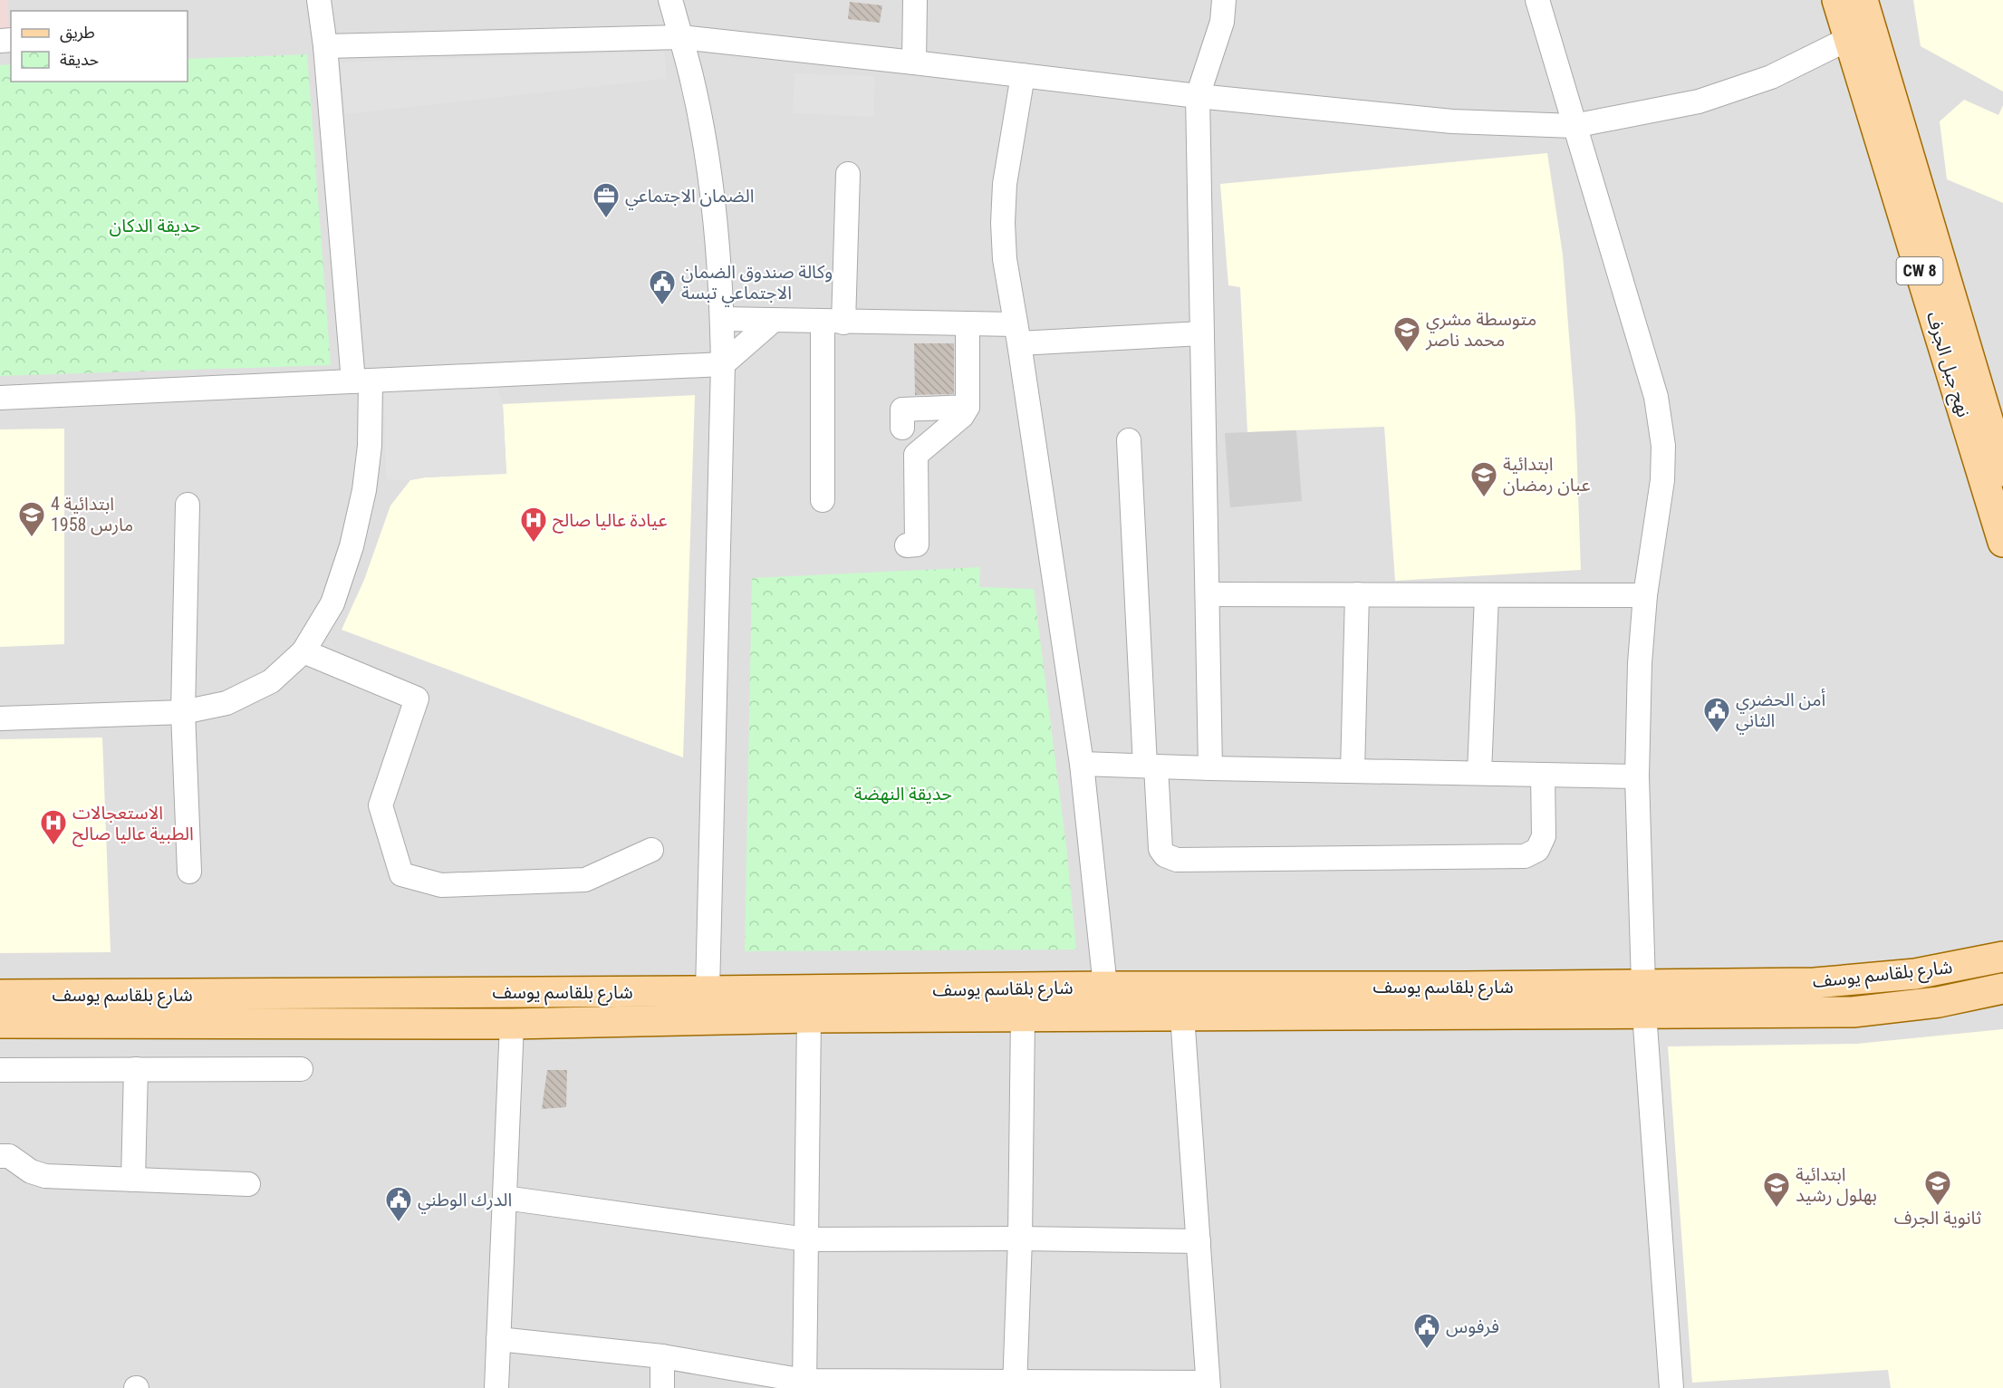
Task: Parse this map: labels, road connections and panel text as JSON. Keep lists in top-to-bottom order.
{
  "streets": {
    "main road": ["CW 8", "نهج جبل الجرف", "شارع بلقاسم يوسف"]
  },
  "parks": ["حديقة الدكان", "حديقة النهضة"],
  "places": {
    "office": ["الضمان الاجتماعي"],
    "public building": [
      "وكالة صندوق الضمان الاجتماعي تبسة",
      "أمن الحضري الثاني",
      "الدرك الوطني",
      "فرفوس"
    ],
    "school or university": [
      "متوسطة مشري محمد ناصر",
      "ابتدائية عبان رمضان",
      "ابتدائية 4 مارس 1958",
      "ثانوية الجرف",
      "ابتدائية بهلول رشيد"
    ],
    "hospital": ["عيادة عاليا صالح", "الاستعجالات الطبية عاليا صالح"]
  },
  "legend": ["طريق", "حديقة"]
}
